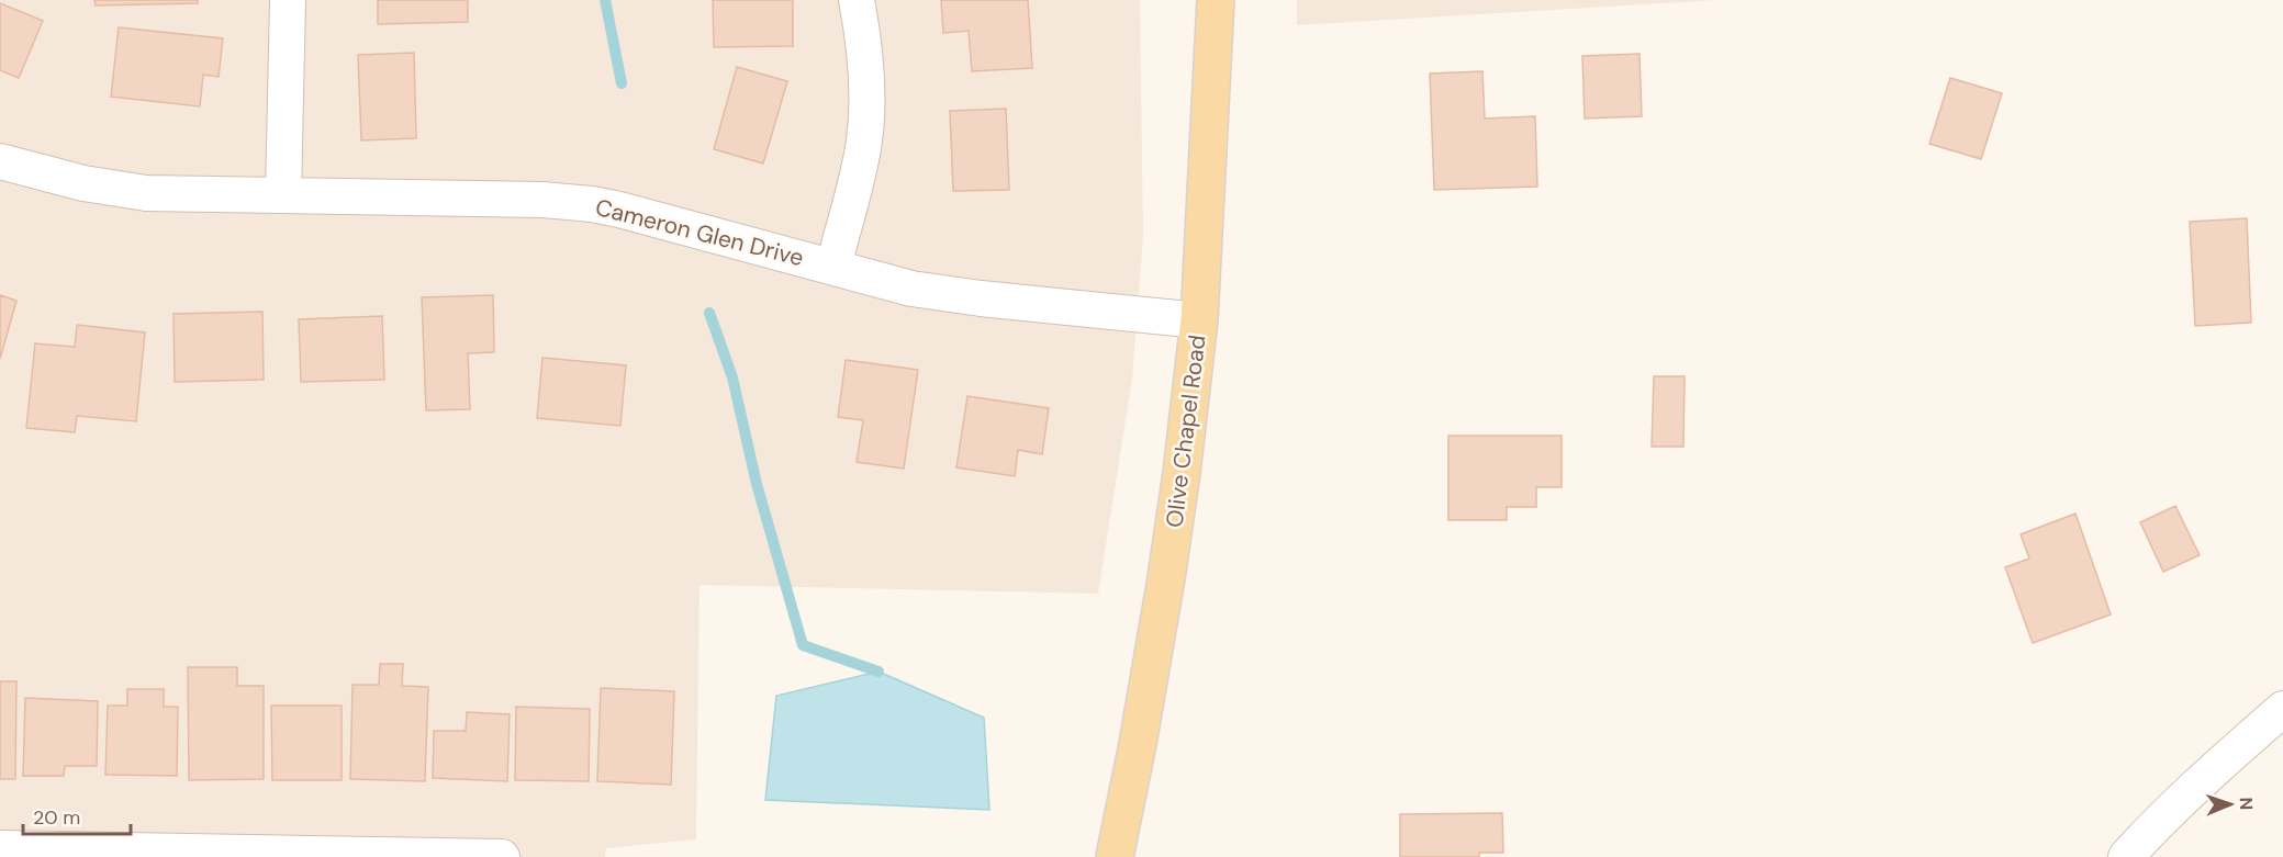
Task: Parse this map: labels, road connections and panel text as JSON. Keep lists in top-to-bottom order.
{
  "streets": {
    "main road": ["Olive Chapel Road"],
    "street": ["Cameron Glen Drive"]
  },
  "crossings": [
    ["Cameron Glen Drive", "Olive Chapel Road"]
  ],
  "scale_bar": "20 m",
  "north": "right"
}
